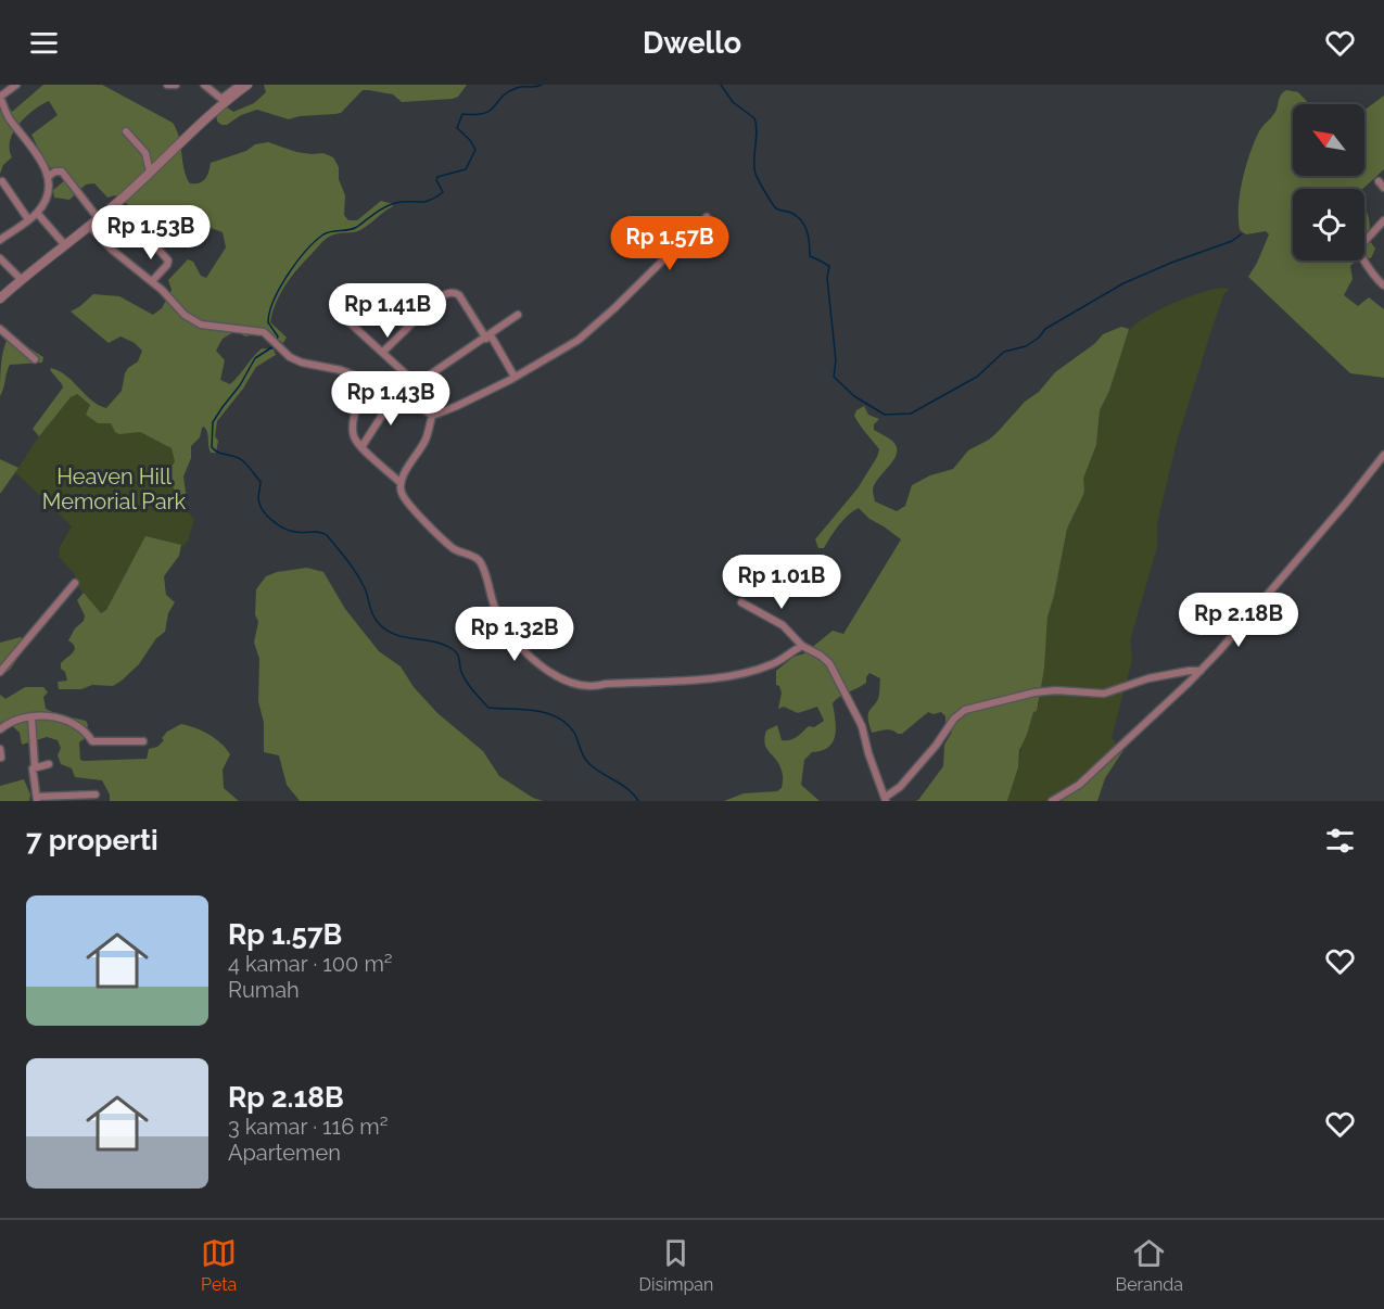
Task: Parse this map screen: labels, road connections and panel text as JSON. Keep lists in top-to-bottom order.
{
  "parks": ["Heaven Hill Memorial Park"],
  "north": "top left",
  "page": {
    "header": "Dwello",
    "price": [
      "Rp 1.53B",
      "Rp 1.57B",
      "Rp 1.41B",
      "Rp 1.43B",
      "Rp 1.01B",
      "Rp 2.18B",
      "Rp 1.32B"
    ],
    "heading": "7 properti",
    "list": [
      {
        "name": "Rp 1.57B",
        "note": "4 kamar · 100 m² · Rumah"
      },
      {
        "name": "Rp 2.18B",
        "note": "3 kamar · 116 m² · Apartemen"
      }
    ],
    "tabs": ["Peta", "Disimpan", "Beranda"]
  }
}
